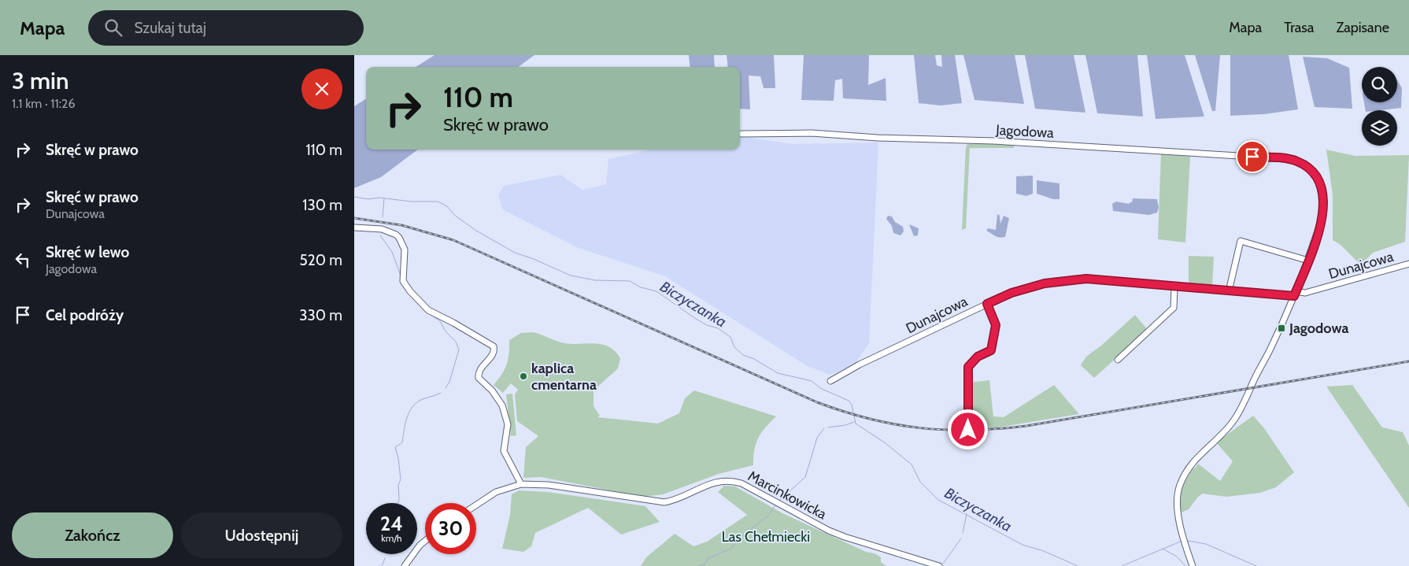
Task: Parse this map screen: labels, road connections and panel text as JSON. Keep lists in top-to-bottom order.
{
  "streets": {
    "street": ["Jagodowa", "Dunajcowa", "Marcinkowicka"]
  },
  "crossings": [
    ["Jagodowa", "Dunajcowa"]
  ],
  "water": ["Biczyczanka"],
  "parks": ["Las Chełmiecki"],
  "places": {
    "transit": ["Jagodowa"],
    "other": ["kaplica cmentarna"]
  },
  "page": {
    "header": "Mapa",
    "search": "Szukaj tutaj",
    "nav": ["Mapa", "Trasa", "Zapisane"],
    "heading": ["3 min", "1.1 km · 11:26"],
    "turn": ["110 m", "Skręć w prawo"],
    "list": [
      {
        "name": "Skręć w prawo",
        "value": "110 m"
      },
      {
        "name": "Skręć w prawo",
        "note": "Dunajcowa",
        "value": "130 m"
      },
      {
        "name": "Skręć w lewo",
        "note": "Jagodowa",
        "value": "520 m"
      },
      {
        "name": "Cel podróży",
        "value": "330 m"
      }
    ],
    "speed": "24 km/h",
    "limit": "30",
    "buttons": ["Zakończ", "Udostępnij"]
  }
}
